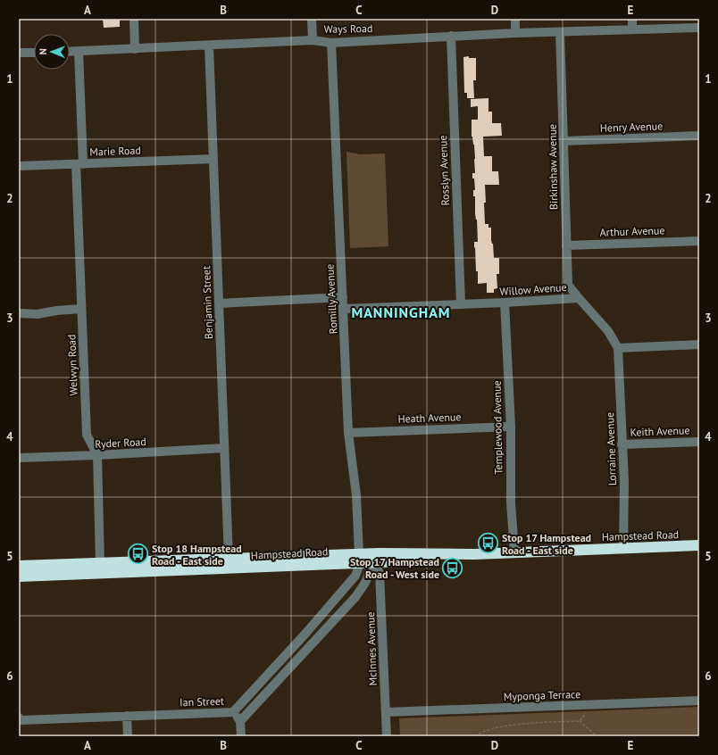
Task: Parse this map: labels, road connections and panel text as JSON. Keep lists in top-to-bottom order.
{
  "streets": {
    "highway": ["Hampstead Road"],
    "street": [
      "Ways Road",
      "Henry Avenue",
      "Marie Road",
      "Birkinshaw Avenue",
      "Rosslyn Avenue",
      "Arthur Avenue",
      "Willow Avenue",
      "Romilly Avenue",
      "Benjamin Street",
      "Welwyn Road",
      "Heath Avenue",
      "Templewood Avenue",
      "Keith Avenue",
      "Ryder Road",
      "Lorraine Avenue",
      "McInnes Avenue",
      "Myponga Terrace",
      "Ian Street"
    ]
  },
  "crossings": [
    ["Ways Road", "Birkinshaw Avenue"],
    ["Ways Road", "Rosslyn Avenue"],
    ["Ways Road", "Romilly Avenue"],
    ["Ways Road", "Benjamin Street"],
    ["Ways Road", "Welwyn Road"],
    ["Henry Avenue", "Birkinshaw Avenue"],
    ["Marie Road", "Benjamin Street"],
    ["Marie Road", "Welwyn Road"],
    ["Birkinshaw Avenue", "Arthur Avenue"],
    ["Birkinshaw Avenue", "Willow Avenue"],
    ["Rosslyn Avenue", "Willow Avenue"],
    ["Willow Avenue", "Romilly Avenue"],
    ["Willow Avenue", "Templewood Avenue"],
    ["Willow Avenue", "Lorraine Avenue"],
    ["Romilly Avenue", "Heath Avenue"],
    ["Romilly Avenue", "Hampstead Road"],
    ["Romilly Avenue", "McInnes Avenue"],
    ["Romilly Avenue", "Ian Street"],
    ["Benjamin Street", "Ryder Road"],
    ["Benjamin Street", "Hampstead Road"],
    ["Welwyn Road", "Ryder Road"],
    ["Welwyn Road", "Hampstead Road"],
    ["Heath Avenue", "Templewood Avenue"],
    ["Templewood Avenue", "Hampstead Road"],
    ["Keith Avenue", "Lorraine Avenue"],
    ["Lorraine Avenue", "Hampstead Road"],
    ["Hampstead Road", "McInnes Avenue"],
    ["Hampstead Road", "Ian Street"],
    ["McInnes Avenue", "Myponga Terrace"],
    ["McInnes Avenue", "Ian Street"]
  ],
  "districts": ["MANNINGHAM"],
  "places": {
    "bus stop": ["Stop 17 Hampstead Road - East side", "Stop 18 Hampstead Road - East side", "Stop 17 Hampstead Road - West side"]
  },
  "north": "left",
  "grid": {
    "columns": [
      "A",
      "B",
      "C",
      "D",
      "E"
    ],
    "rows": [
      "1",
      "2",
      "3",
      "4",
      "5",
      "6"
    ]
  }
}
